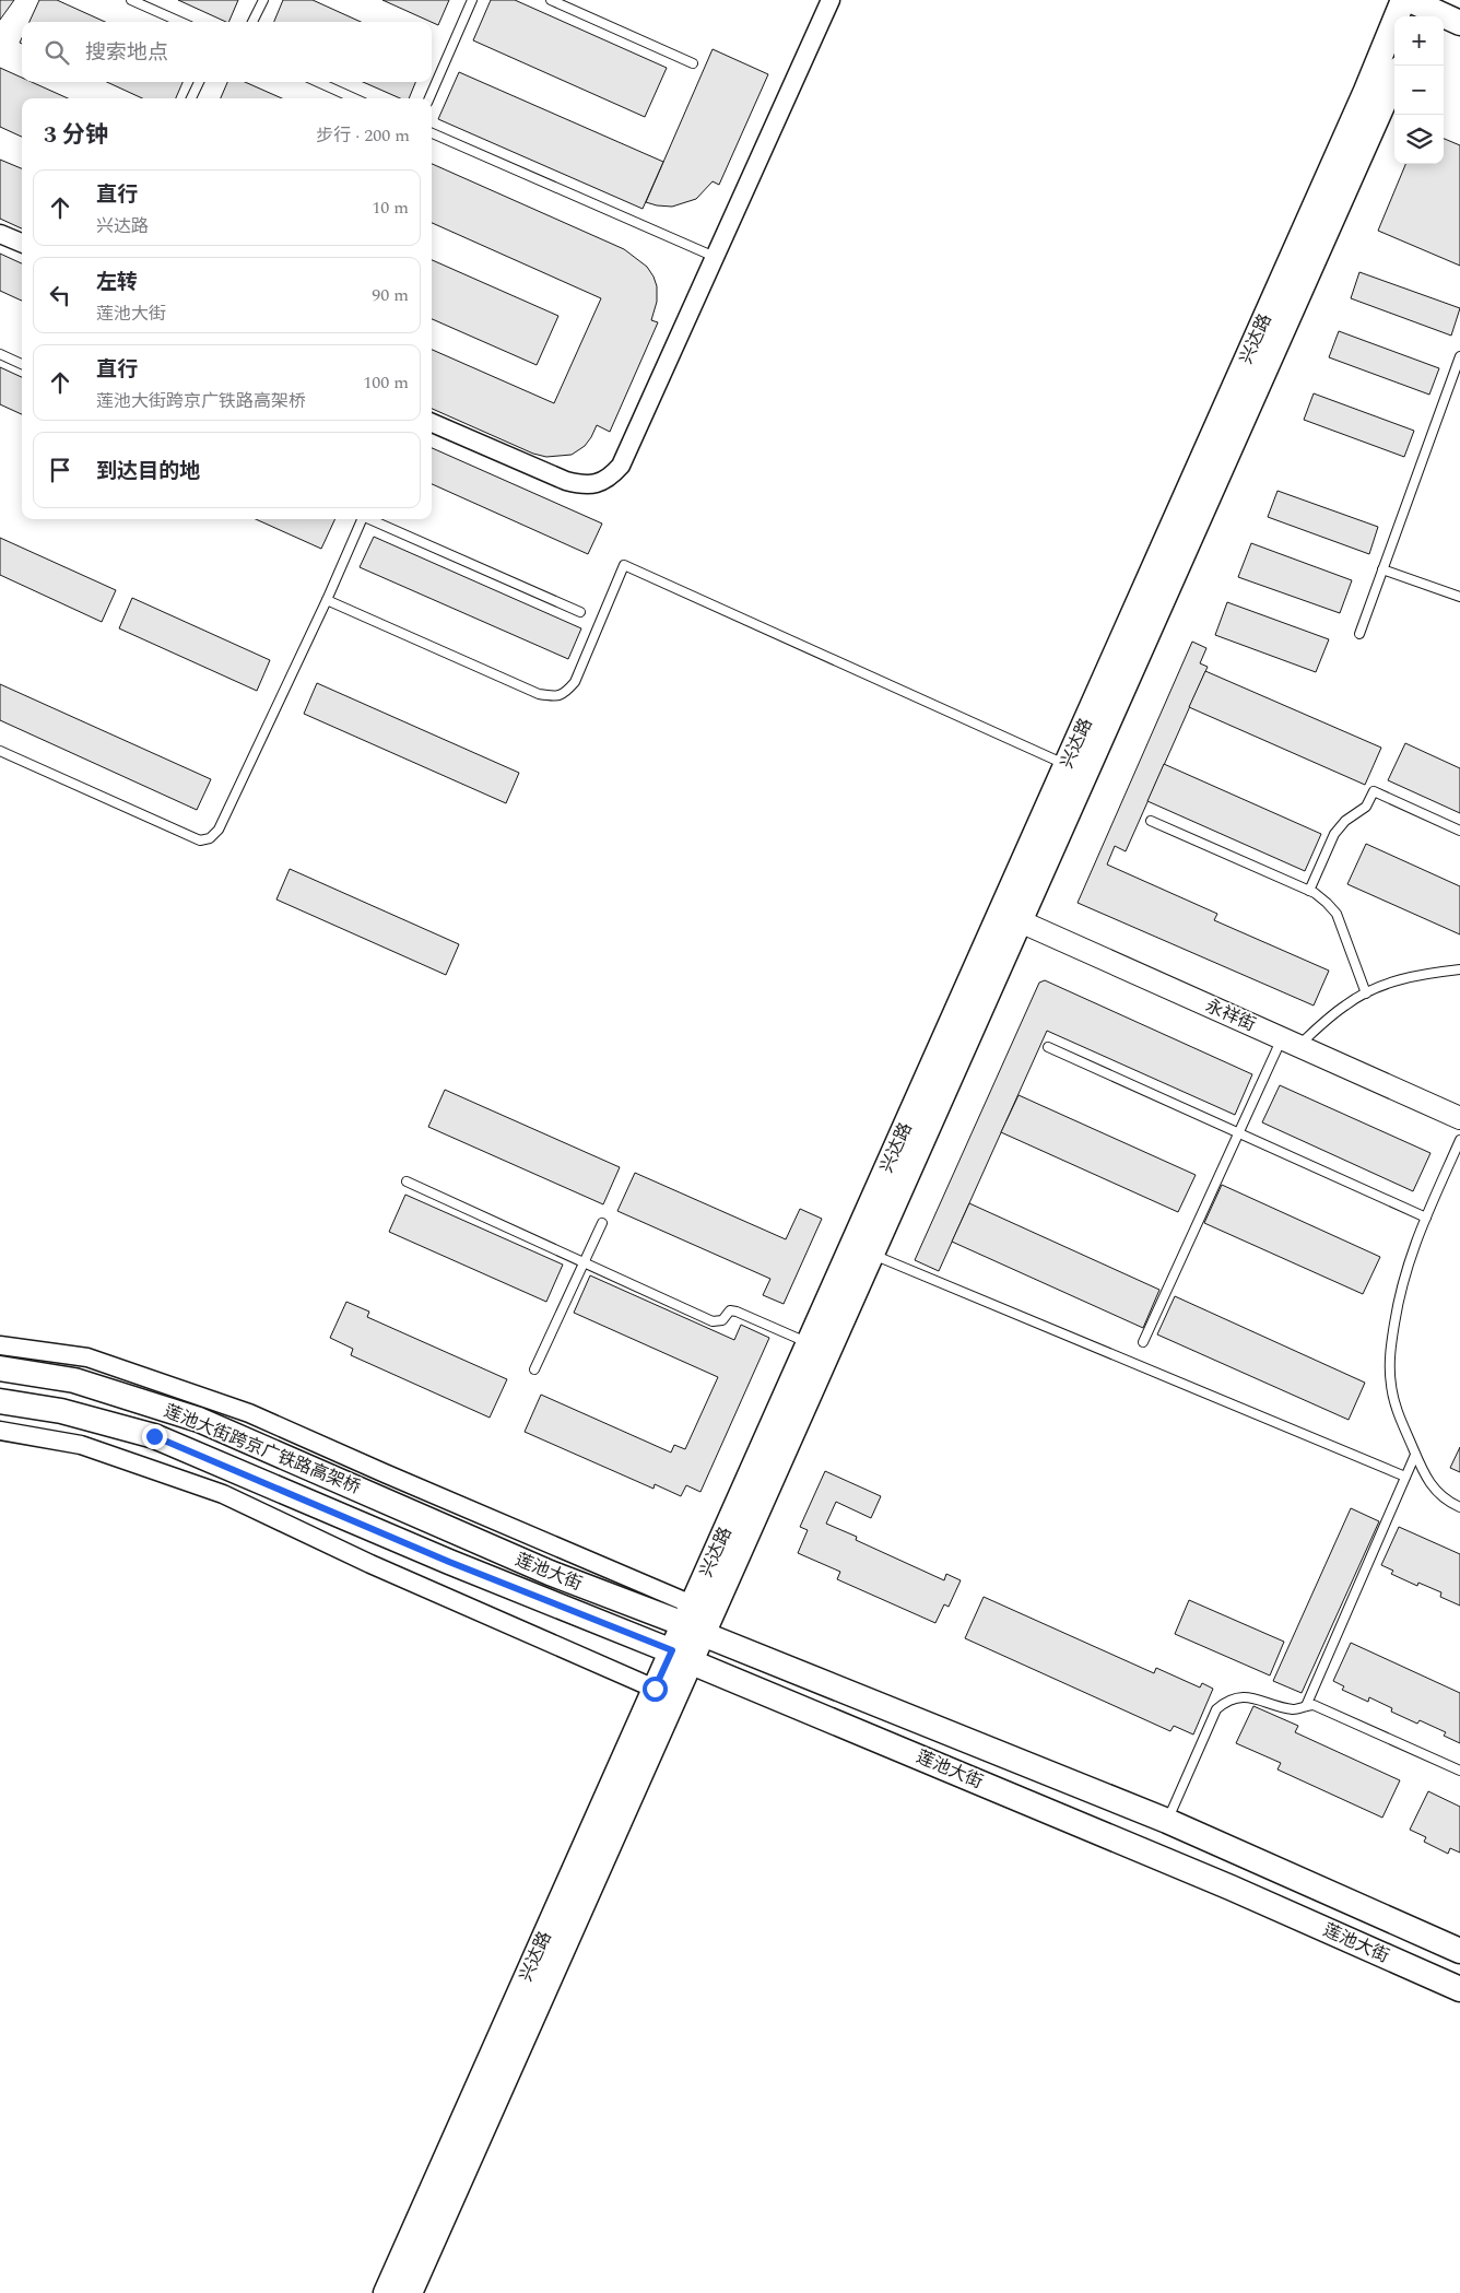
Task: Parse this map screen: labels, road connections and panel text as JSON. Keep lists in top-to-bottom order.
{
  "streets": {
    "main road": ["兴达路", "莲池大街跨京广铁路高架桥", "莲池大街"],
    "street": ["永祥街"]
  },
  "crossings": [
    ["兴达路", "永祥街"],
    ["兴达路", "莲池大街"],
    ["莲池大街跨京广铁路高架桥", "莲池大街"]
  ],
  "page": {
    "map_buttons": ["+", "−"],
    "search": "搜索地点",
    "heading": ["3 分钟", "步行 · 200 m"],
    "list": [
      ["直行", "兴达路", "10 m"],
      ["左转", "莲池大街", "90 m"],
      ["直行", "莲池大街跨京广铁路高架桥", "100 m"],
      "到达目的地"
    ]
  }
}
